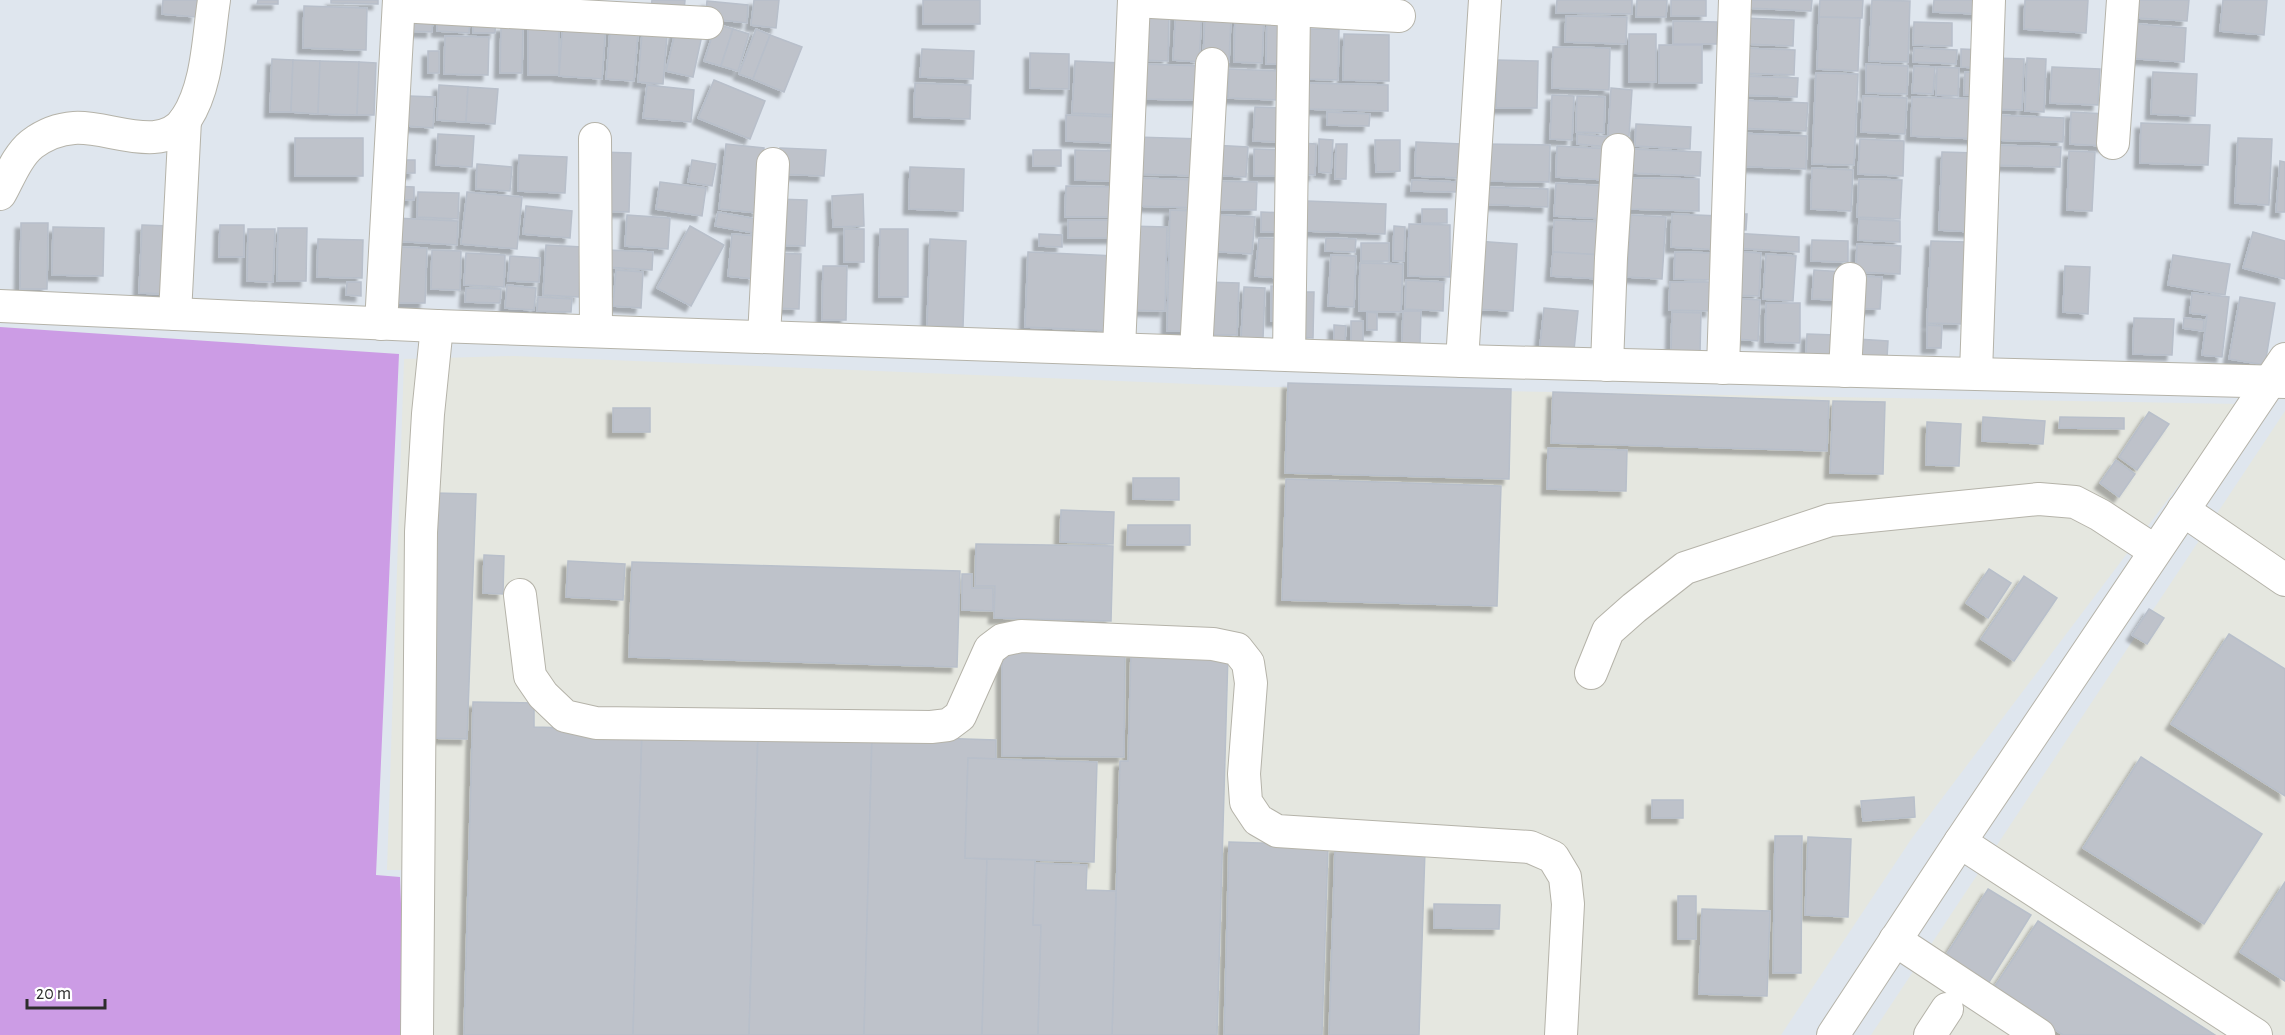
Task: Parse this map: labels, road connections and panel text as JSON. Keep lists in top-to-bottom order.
{
  "scale_bar": "20 m"
}
